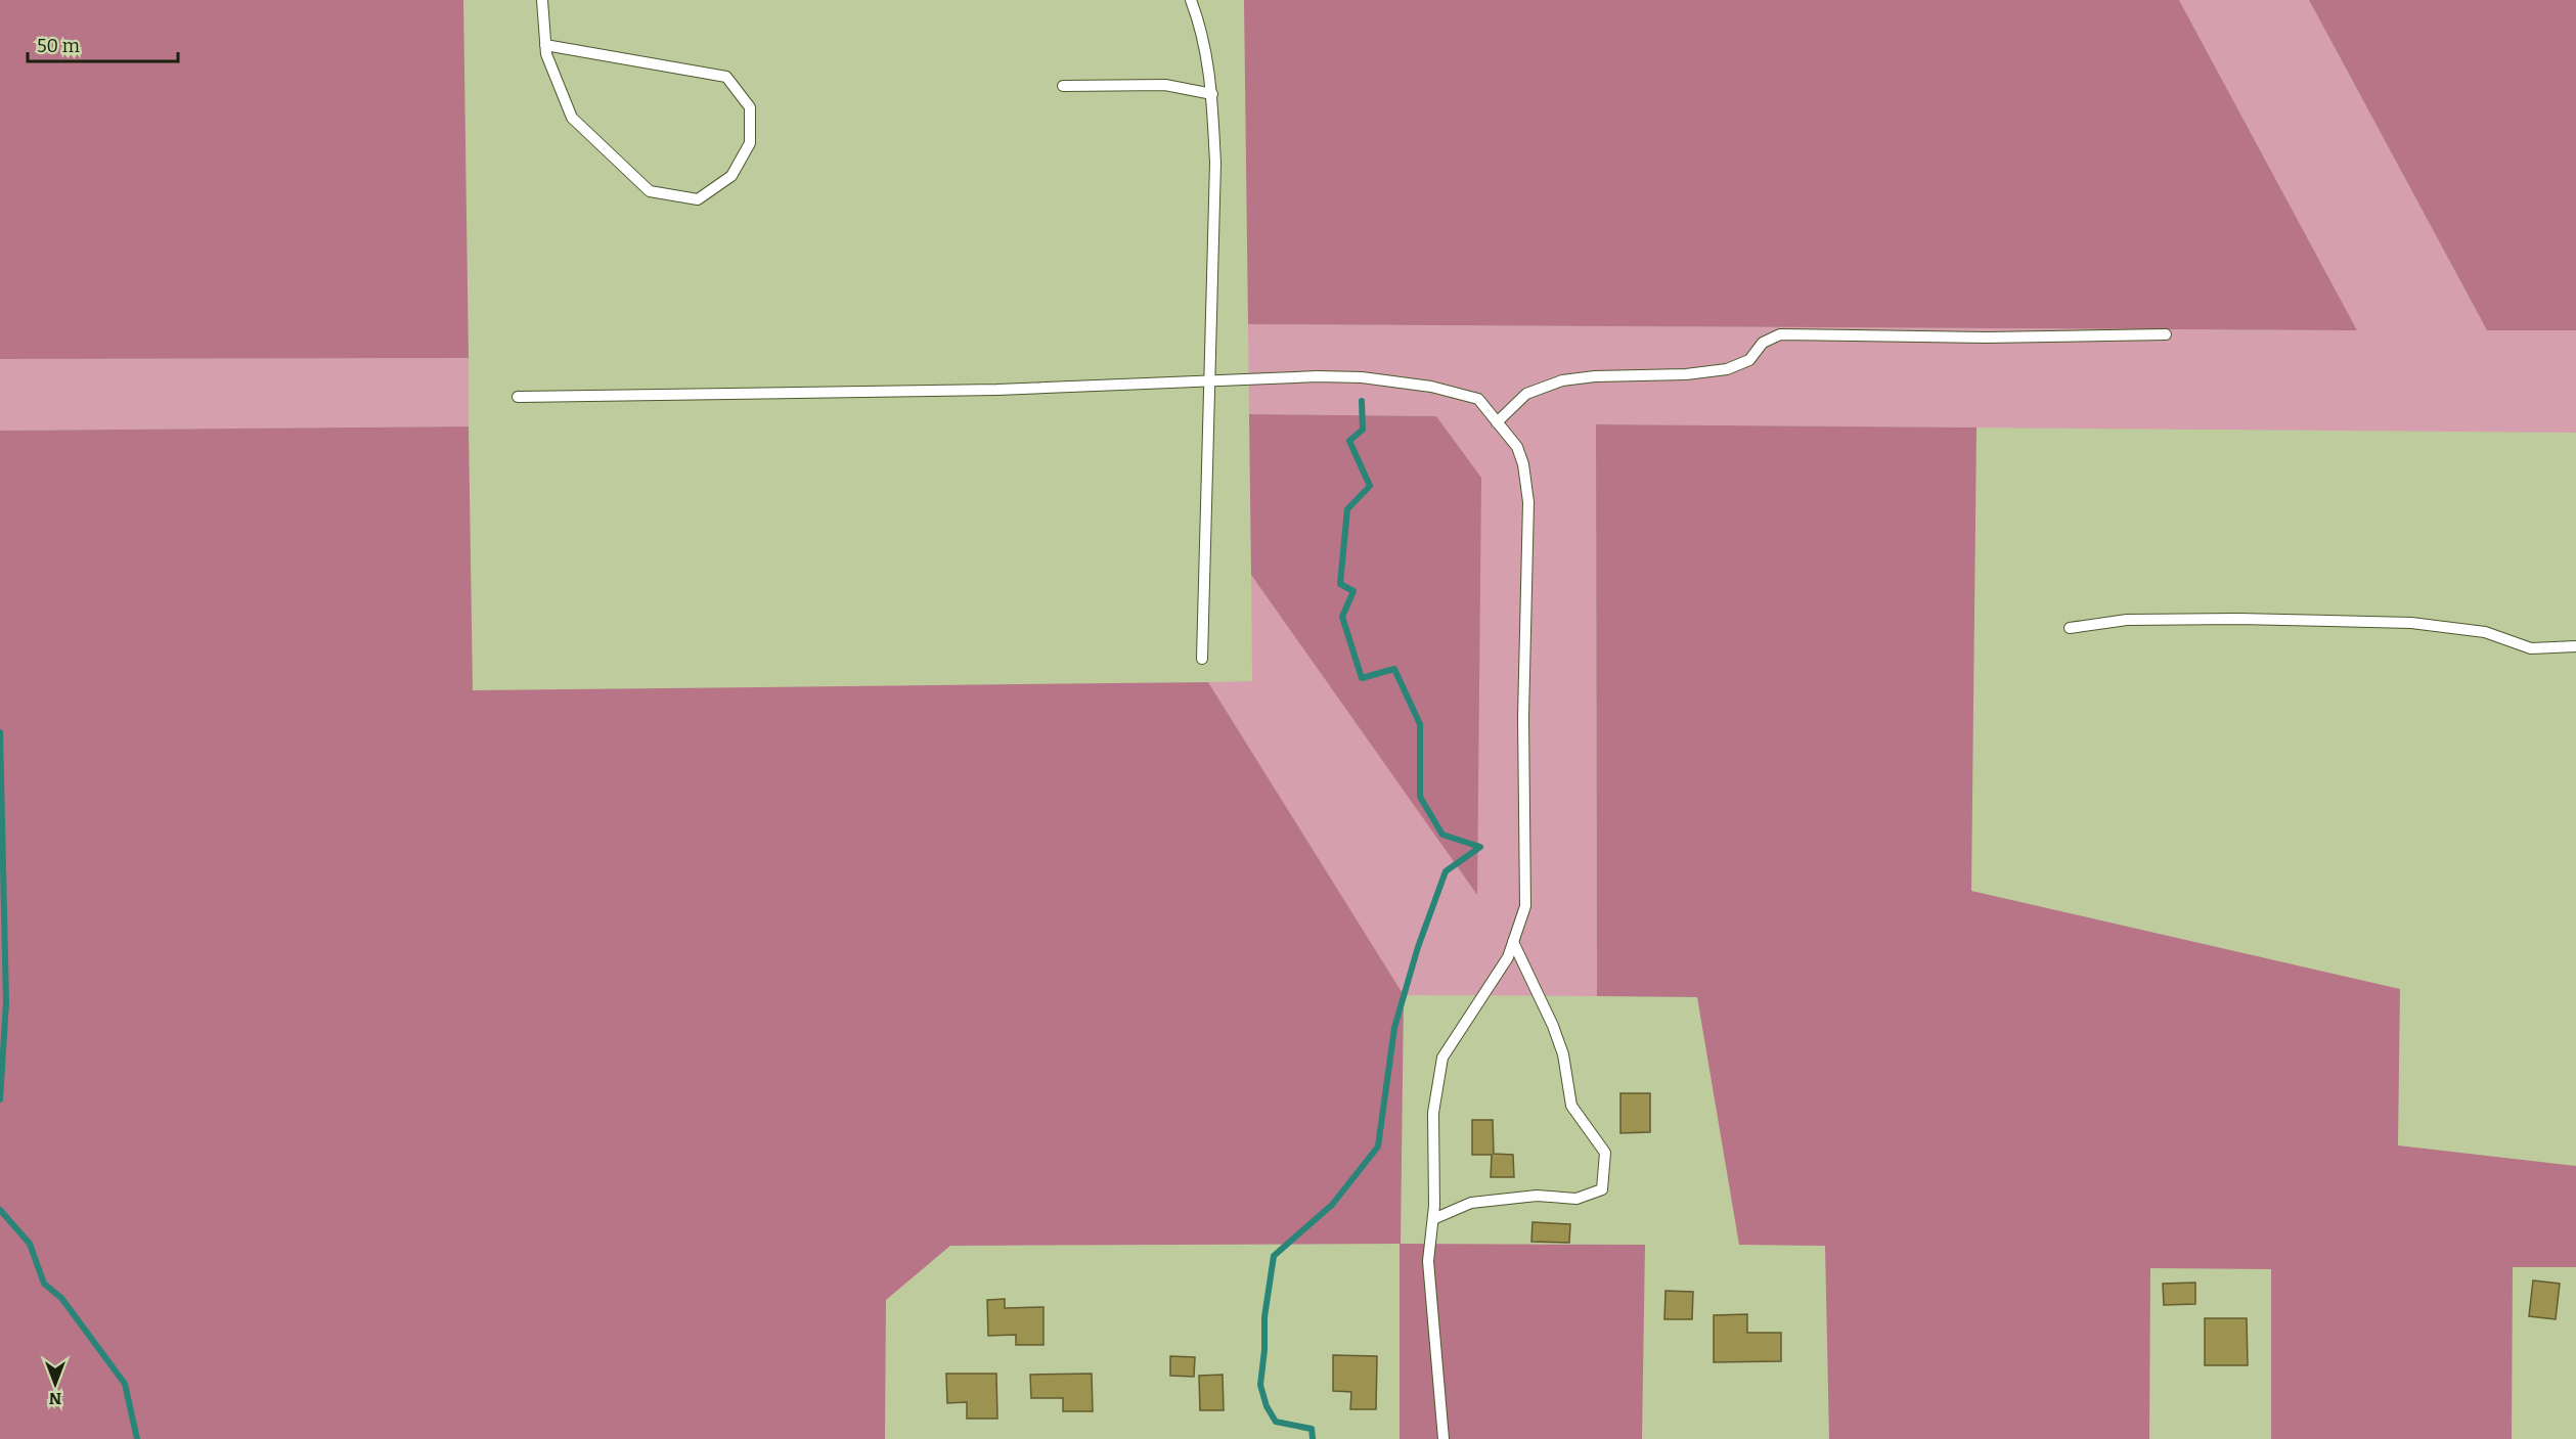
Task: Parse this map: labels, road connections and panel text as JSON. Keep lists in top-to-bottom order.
{
  "scale_bar": "50 m",
  "north": "bottom"
}
